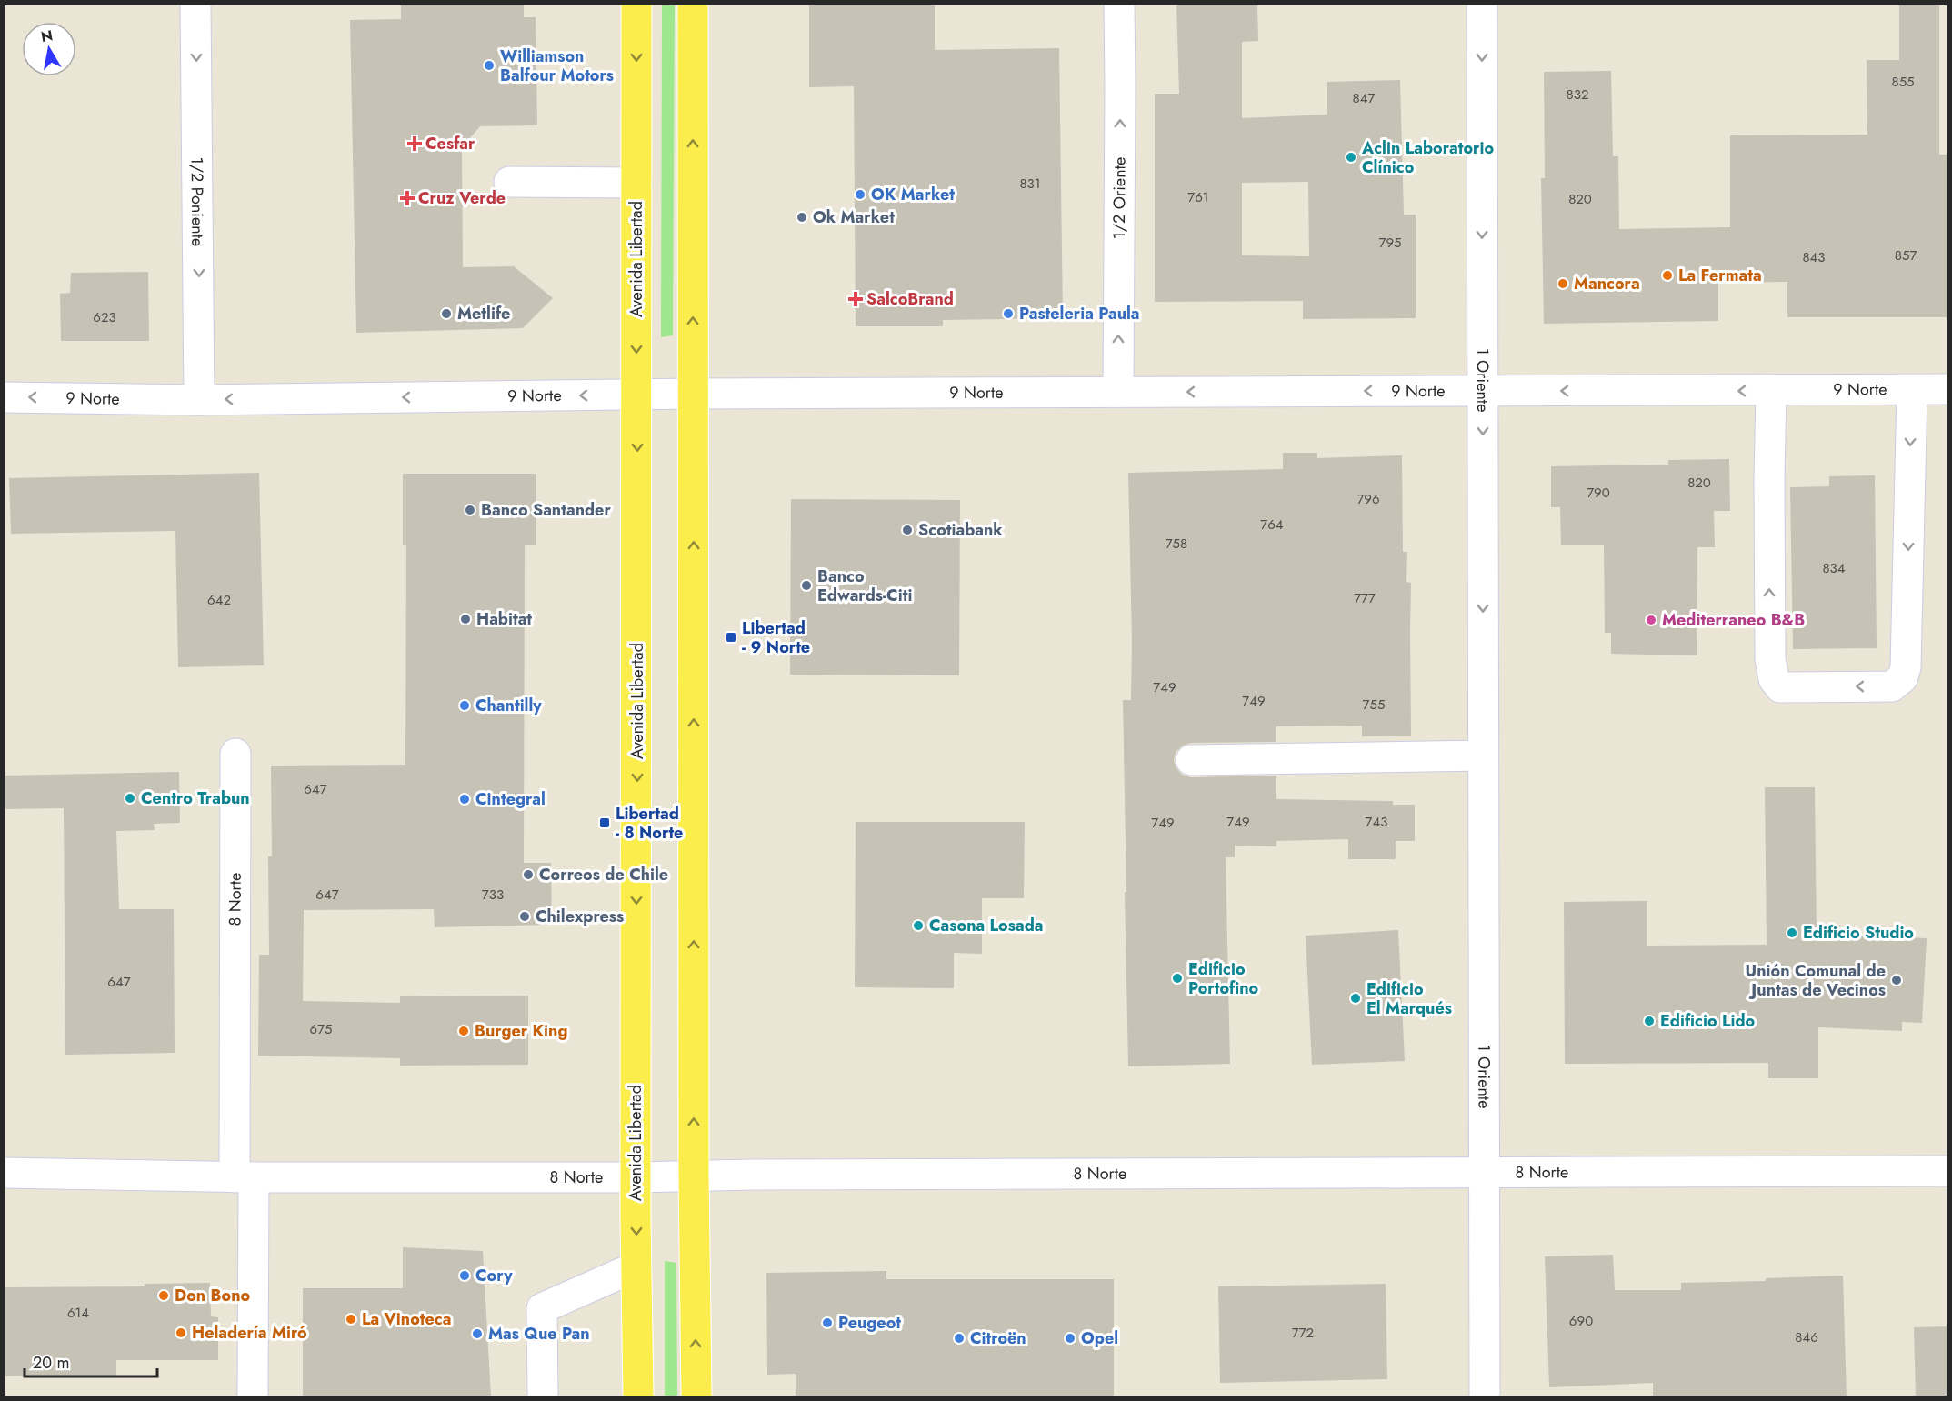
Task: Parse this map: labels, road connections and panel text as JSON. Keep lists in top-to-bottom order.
{
  "streets": {
    "main road": ["Avenida Libertad"],
    "street": [
      "1/2 Oriente",
      "1/2 Poniente",
      "1 Oriente",
      "9 Norte",
      "8 Norte"
    ]
  },
  "crossings": [
    ["1/2 Oriente", "9 Norte"],
    ["1/2 Poniente", "9 Norte"],
    ["Avenida Libertad", "9 Norte"],
    ["Avenida Libertad", "8 Norte"],
    ["1 Oriente", "9 Norte"],
    ["1 Oriente", "8 Norte"]
  ],
  "one_way": [
    "1/2 Oriente",
    "1/2 Poniente",
    "1 Oriente",
    "9 Norte"
  ],
  "places": {
    "other": [
      "Williamson Balfour Motors",
      "Aclin Laboratorio Clínico",
      "OK Market",
      "Ok Market",
      "La Fermata",
      "Mancora",
      "Metlife",
      "Pasteleria Paula",
      "Banco Santander",
      "Scotiabank",
      "Banco Edwards-Citi",
      "Habitat",
      "Mediterraneo B&B",
      "Chantilly",
      "Centro Trabun",
      "Cintegral",
      "Correos de Chile",
      "Chilexpress",
      "Casona Losada",
      "Edificio Studio",
      "Edificio Portofino",
      "Unión Comunal de Juntas de Vecinos",
      "Edificio El Marqués",
      "Edificio Lido",
      "Burger King",
      "Cory",
      "Don Bono",
      "La Vinoteca",
      "Peugeot",
      "Heladería Miró",
      "Mas Que Pan",
      "Citroën",
      "Opel"
    ],
    "health": ["Cesfar", "Cruz Verde", "SalcoBrand"],
    "transit": ["Libertad - 9 Norte", "Libertad - 8 Norte"]
  },
  "house_numbers": [
    "855",
    "832",
    "847",
    "831",
    "761",
    "820",
    "795",
    "857",
    "843",
    "623",
    "820",
    "790",
    "796",
    "764",
    "758",
    "834",
    "777",
    "642",
    "749",
    "749",
    "755",
    "647",
    "749",
    "743",
    "749",
    "647",
    "733",
    "647",
    "675",
    "614",
    "690",
    "772",
    "846"
  ],
  "scale_bar": "20 m",
  "north": "top"
}
